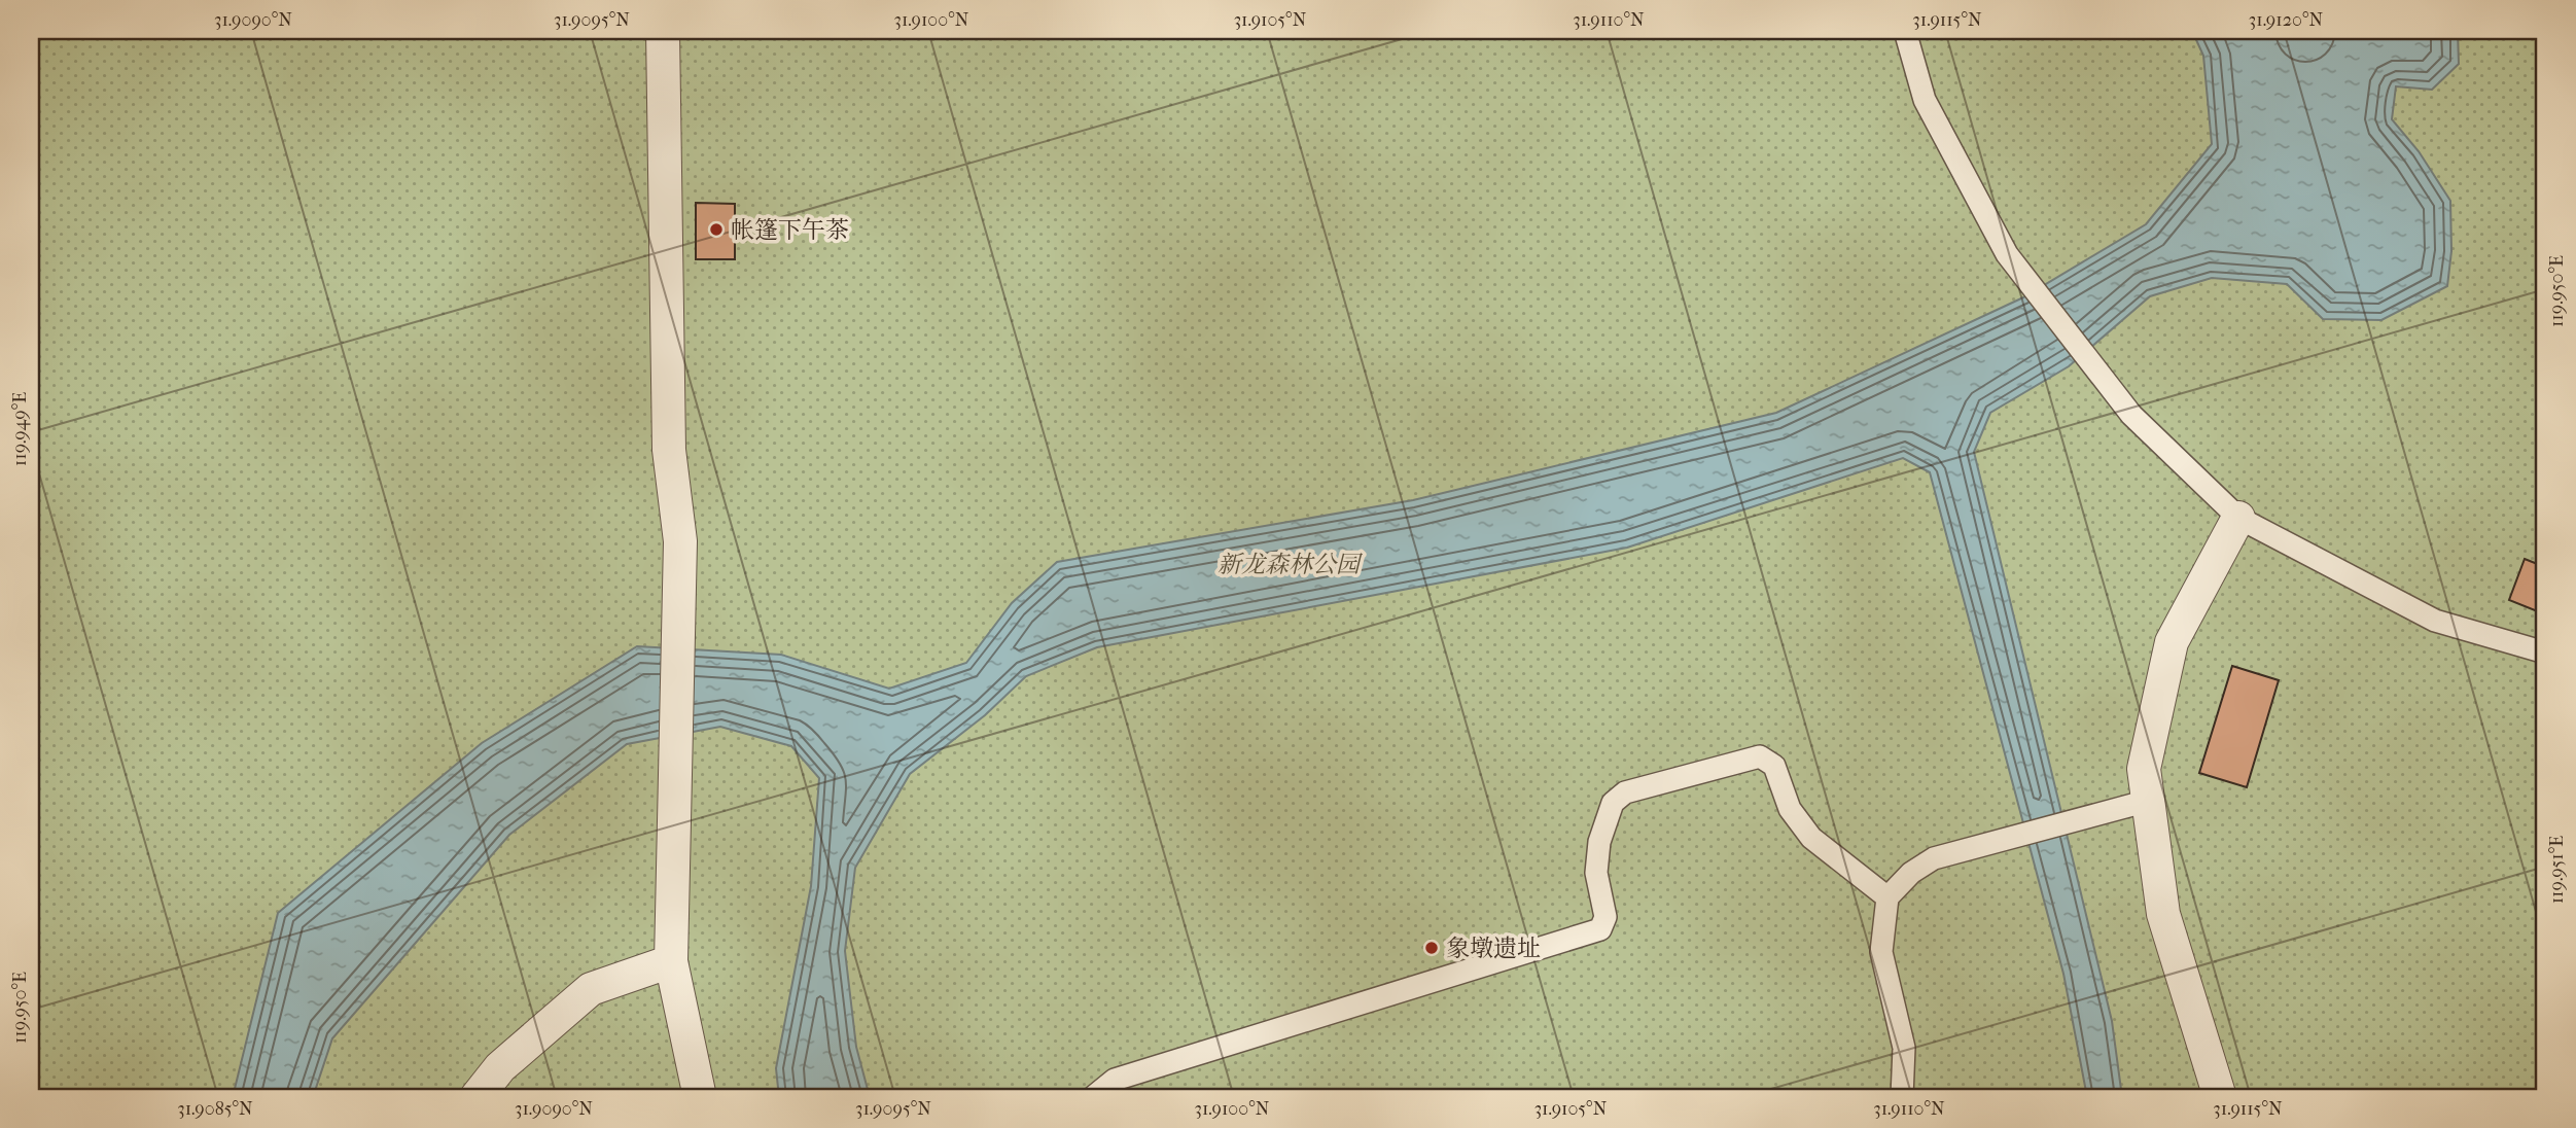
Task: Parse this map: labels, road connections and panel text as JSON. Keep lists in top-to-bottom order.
{
  "parks": ["新龙森林公园"],
  "places": ["帐篷下午茶", "象墩遗址"],
  "coordinates": [
    "31.9090°N",
    "31.9095°N",
    "31.9100°N",
    "31.9105°N",
    "31.9110°N",
    "31.9115°N",
    "31.9120°N",
    "119.950°E",
    "119.949°E",
    "119.951°E",
    "31.9085°N"
  ]
}
